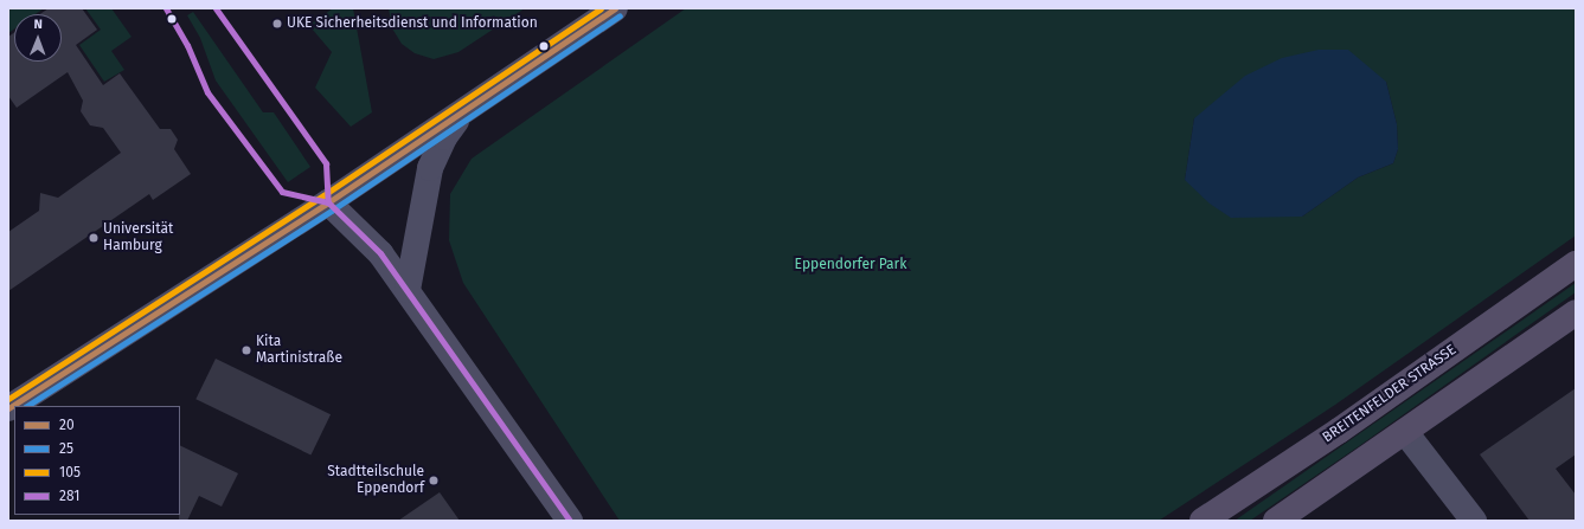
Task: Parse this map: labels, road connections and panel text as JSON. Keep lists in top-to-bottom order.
{
  "streets": {
    "main road": ["BREITENFELDER STRASSE"]
  },
  "parks": ["Eppendorfer Park"],
  "places": [
    "UKE Sicherheitsdienst und Information",
    "Universität Hamburg",
    "Kita Martinistraße",
    "Stadtteilschule Eppendorf"
  ],
  "lines": [
    "transit line 20",
    "transit line 105",
    "transit line 281",
    "transit line 25"
  ],
  "legend": [
    "20",
    "25",
    "105",
    "281"
  ],
  "north": "top"
}
